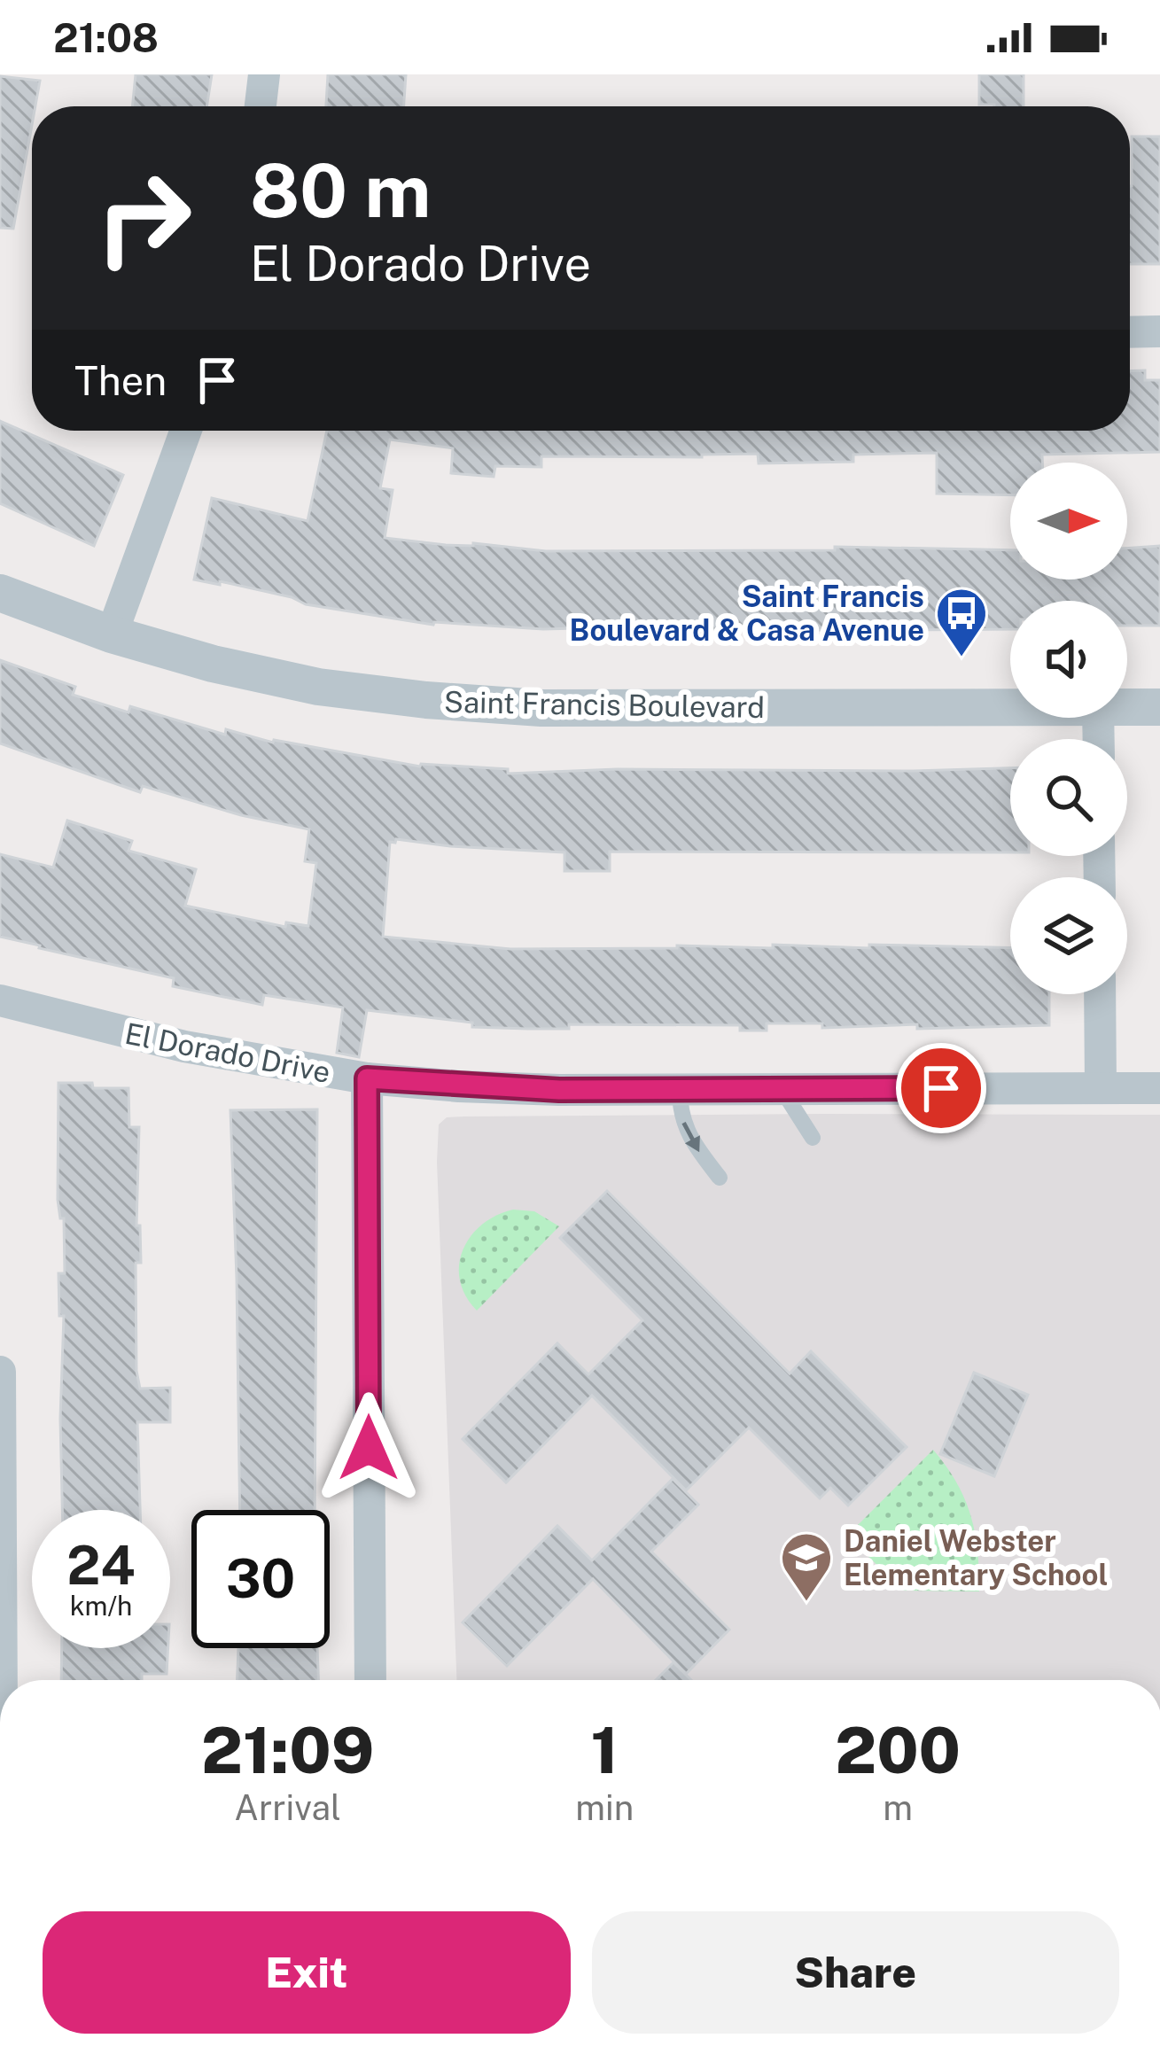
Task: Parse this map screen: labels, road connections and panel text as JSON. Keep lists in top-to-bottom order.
{
  "streets": {
    "street": ["Saint Francis Boulevard", "El Dorado Drive"]
  },
  "places": {
    "bus stop": ["Saint Francis Boulevard & Casa Avenue"],
    "school or university": ["Daniel Webster Elementary School"]
  },
  "north": "right",
  "page": {
    "status": "21:08",
    "turn": ["80 m", "El Dorado Drive"],
    "then": "Then",
    "speed": "24 km/h",
    "limit": "30",
    "eta": [
      "21:09",
      "Arrival",
      "1",
      "min",
      "200",
      "m"
    ],
    "buttons": ["Exit", "Share"]
  }
}
